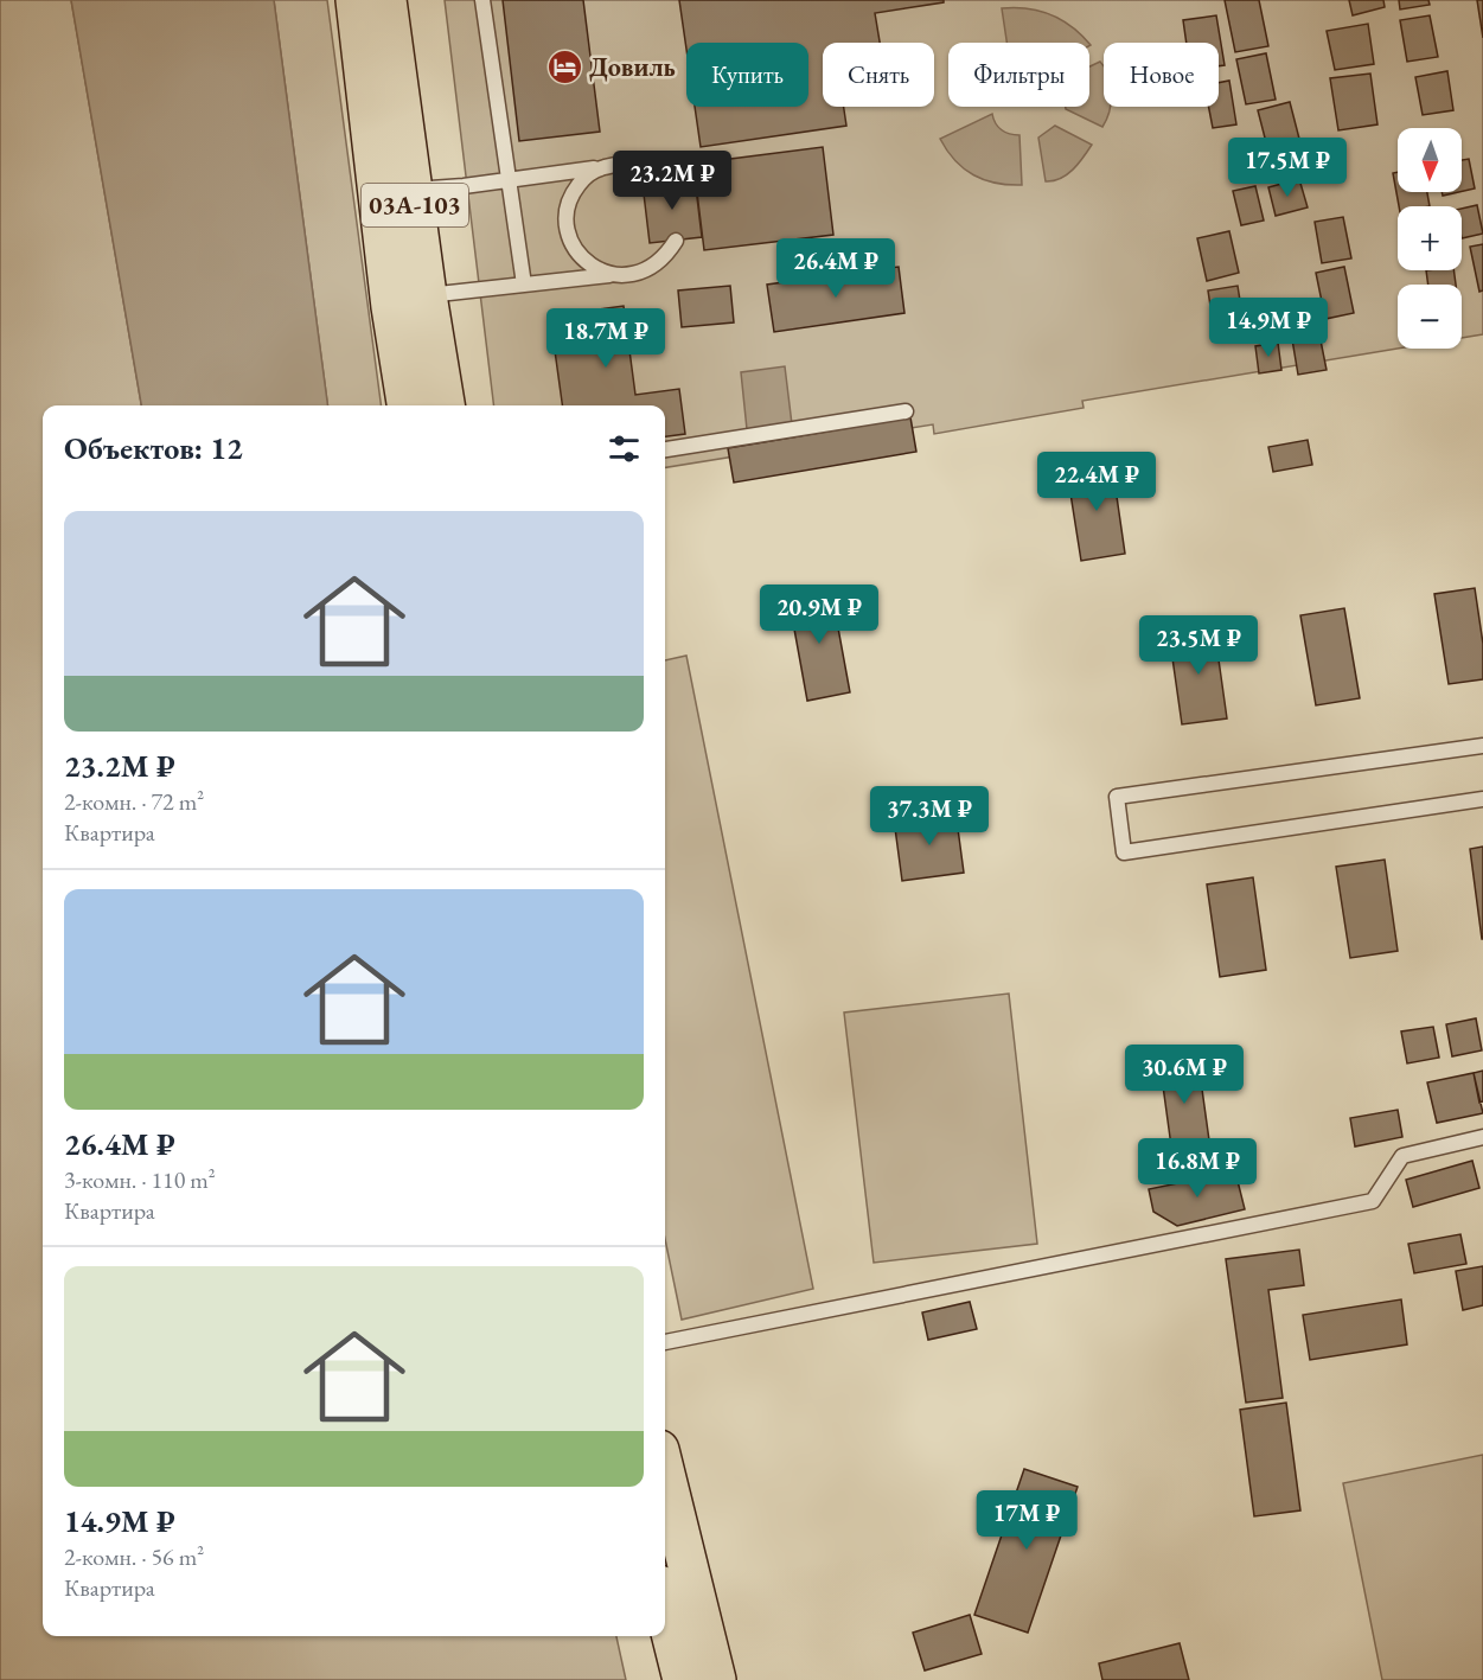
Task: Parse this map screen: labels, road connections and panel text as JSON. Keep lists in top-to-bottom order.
{
  "streets": {
    "main road": ["03А-103"]
  },
  "places": {
    "hotel": ["Довиль"]
  },
  "north": "bottom",
  "page": {
    "chip": [
      "Купить",
      "Снять",
      "Фильтры",
      "Новое"
    ],
    "map_buttons": ["+", "−"],
    "price": [
      "17.5M ₽",
      "23.2M ₽",
      "26.4M ₽",
      "14.9M ₽",
      "18.7M ₽",
      "22.4M ₽",
      "20.9M ₽",
      "23.5M ₽",
      "37.3M ₽",
      "30.6M ₽",
      "16.8M ₽",
      "17M ₽"
    ],
    "heading": "Объектов: 12",
    "list": [
      {
        "name": "23.2M ₽",
        "note": "2-комн. · 72 m² · Квартира"
      },
      {
        "name": "26.4M ₽",
        "note": "3-комн. · 110 m² · Квартира"
      },
      {
        "name": "14.9M ₽",
        "note": "2-комн. · 56 m² · Квартира"
      }
    ]
  }
}
